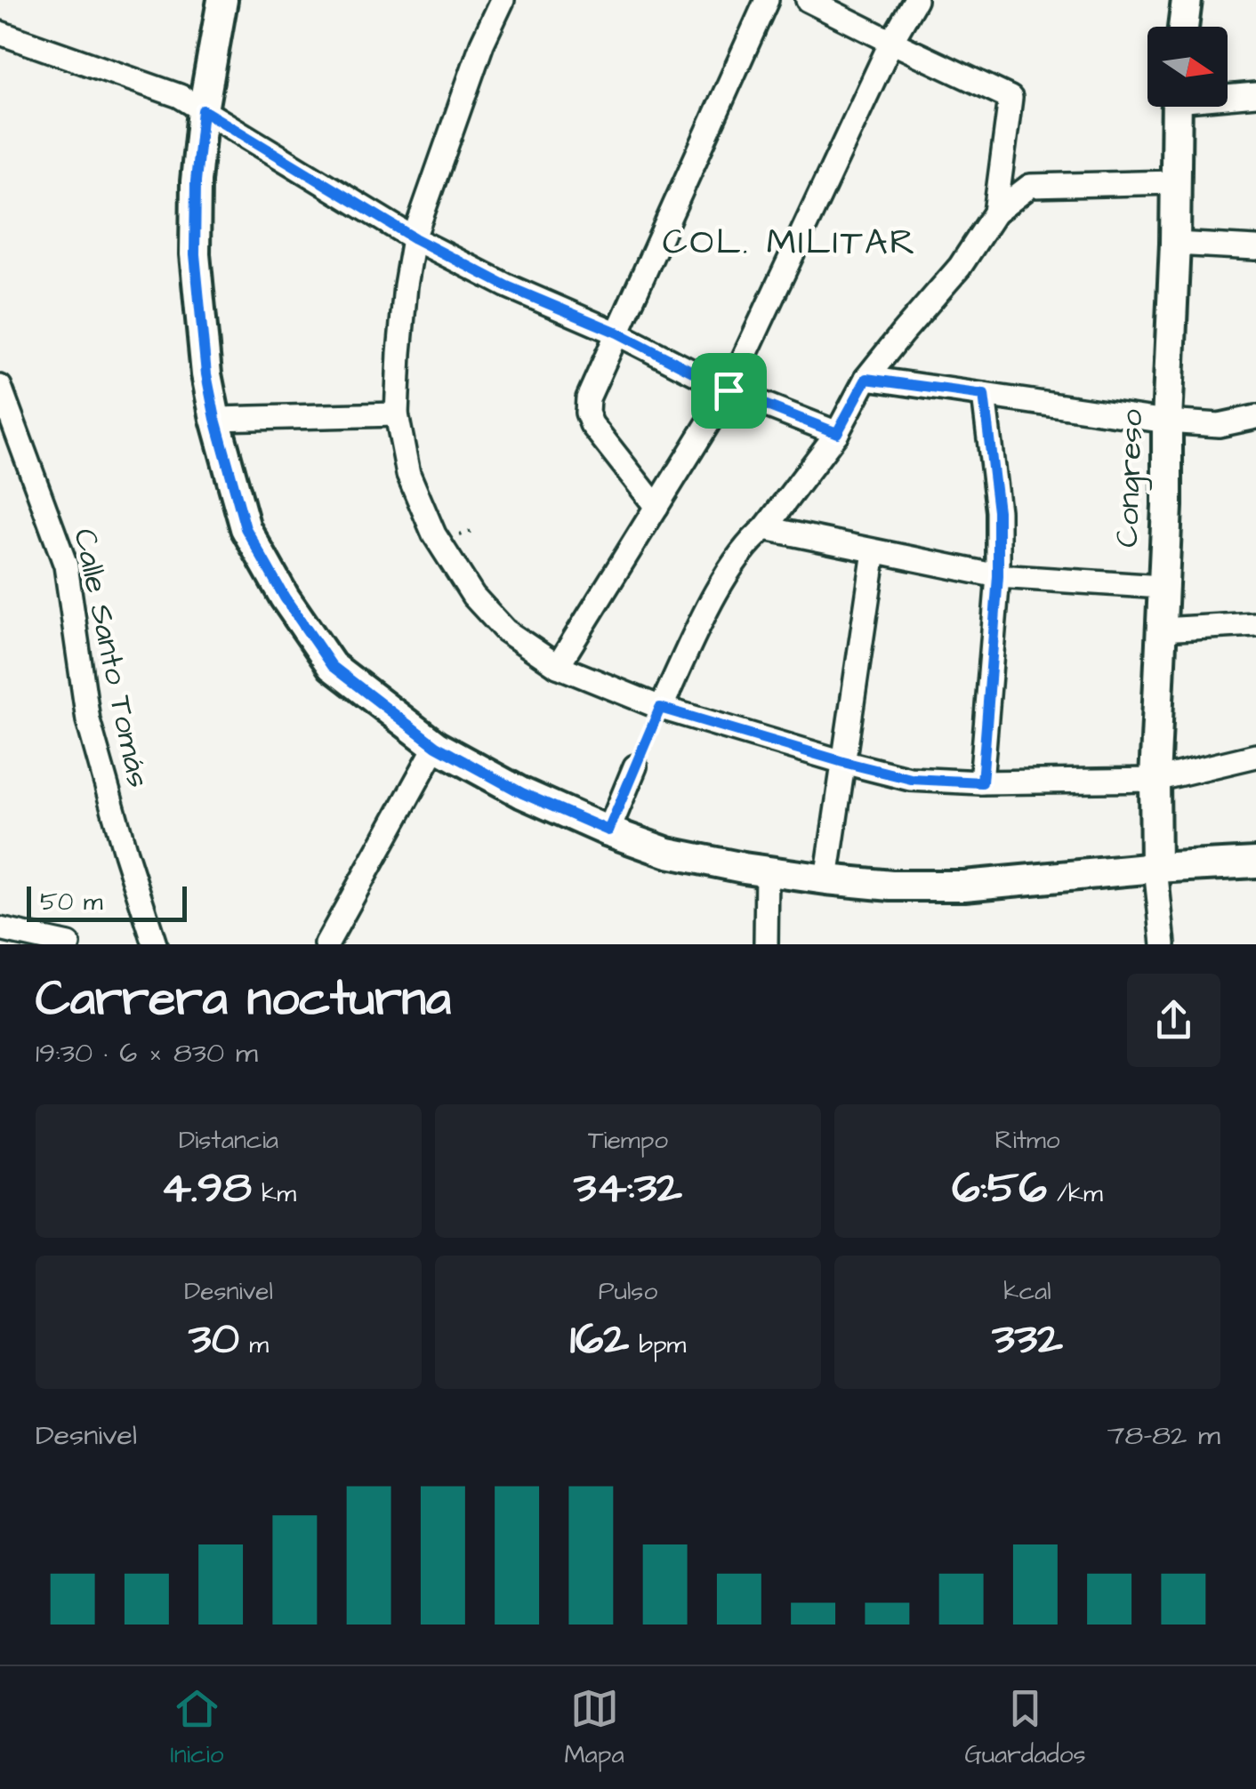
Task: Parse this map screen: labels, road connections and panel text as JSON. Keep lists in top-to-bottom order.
{
  "streets": {
    "street": ["Congreso", "Calle Santo Tomás"]
  },
  "districts": ["COL. MILITAR"],
  "scale_bar": "50 m",
  "north": "right",
  "page": {
    "scale": "50 m",
    "heading": ["Carrera nocturna", "19:30 · 6 × 830 m"],
    "stats": [
      ["Distancia", "4.98 km"],
      ["Tiempo", "34:32"],
      ["Ritmo", "6:56 /km"],
      ["Desnivel", "30 m"],
      ["Pulso", "162 bpm"],
      ["kcal", "332"]
    ],
    "chart": ["Desnivel", "78–82 m"],
    "tabs": ["Inicio", "Mapa", "Guardados"]
  }
}
